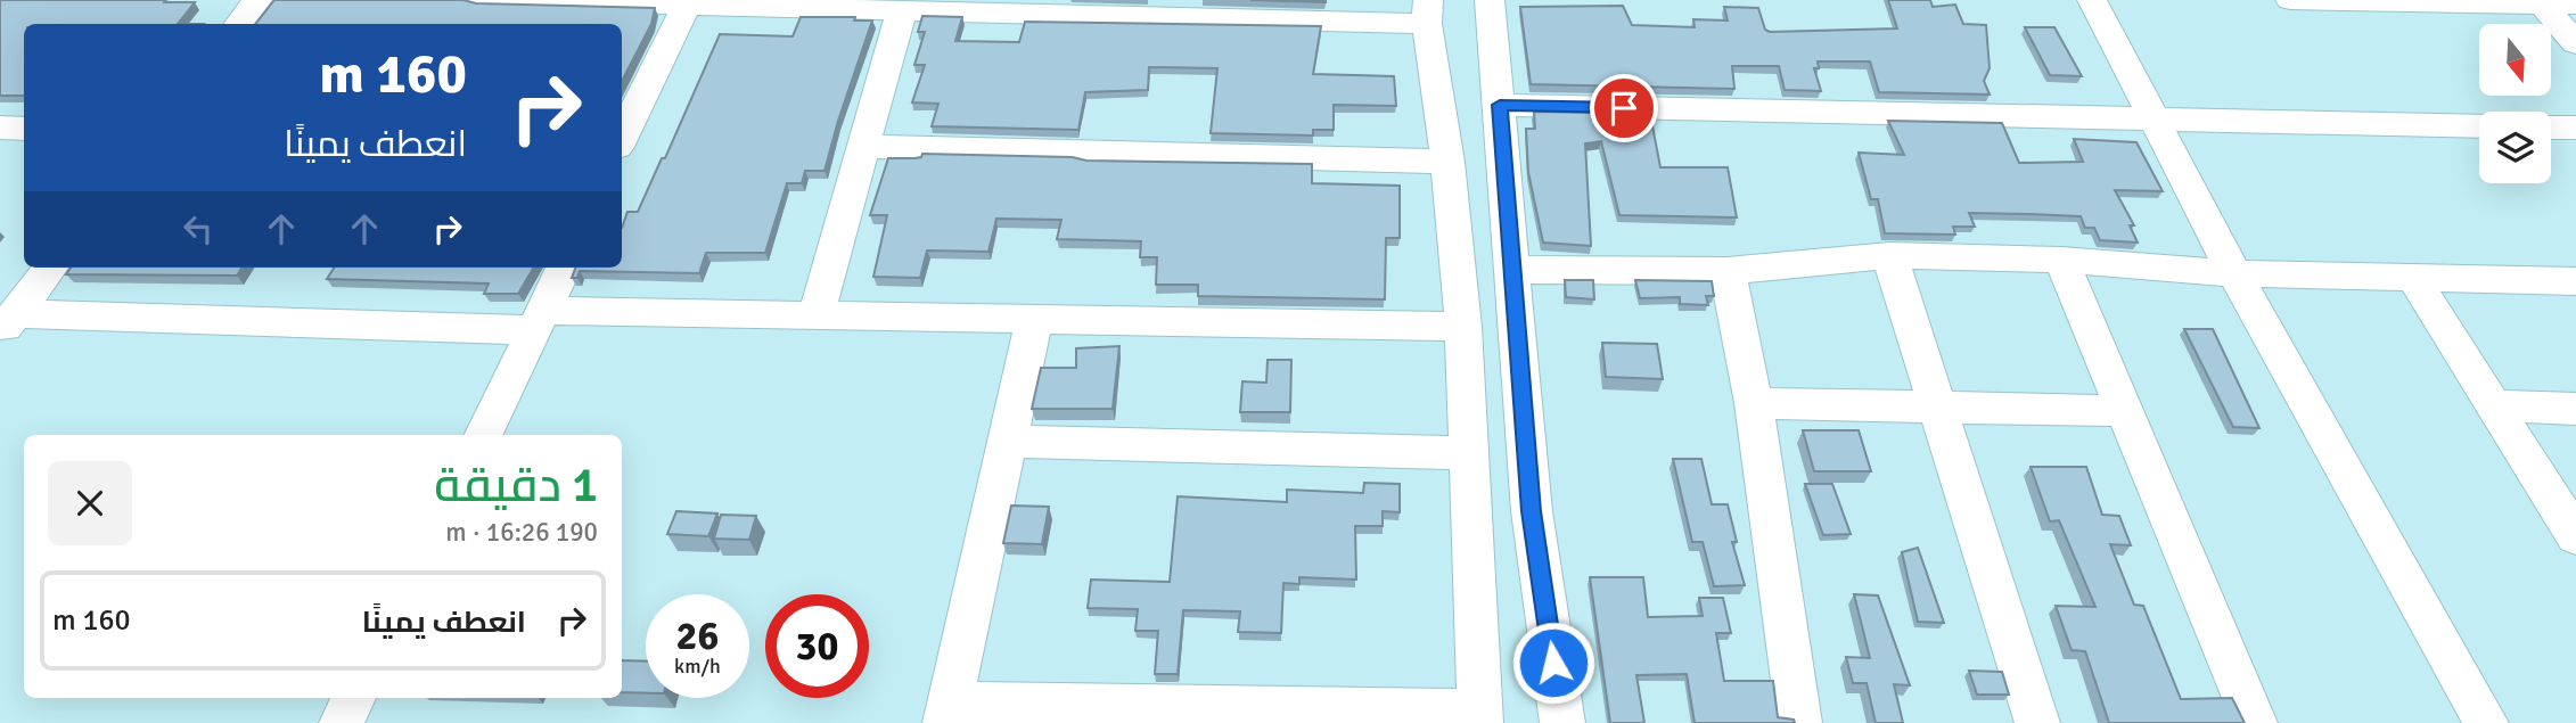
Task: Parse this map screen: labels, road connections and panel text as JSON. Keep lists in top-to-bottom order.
{
  "north": "bottom",
  "page": {
    "turn": ["160 m", "انعطف يمينًا"],
    "heading": ["1 دقيقة", "190 m · 16:26"],
    "list": [
      {
        "name": "انعطف يمينًا",
        "value": "160 m"
      }
    ],
    "speed": "26 km/h",
    "limit": "30"
  }
}
